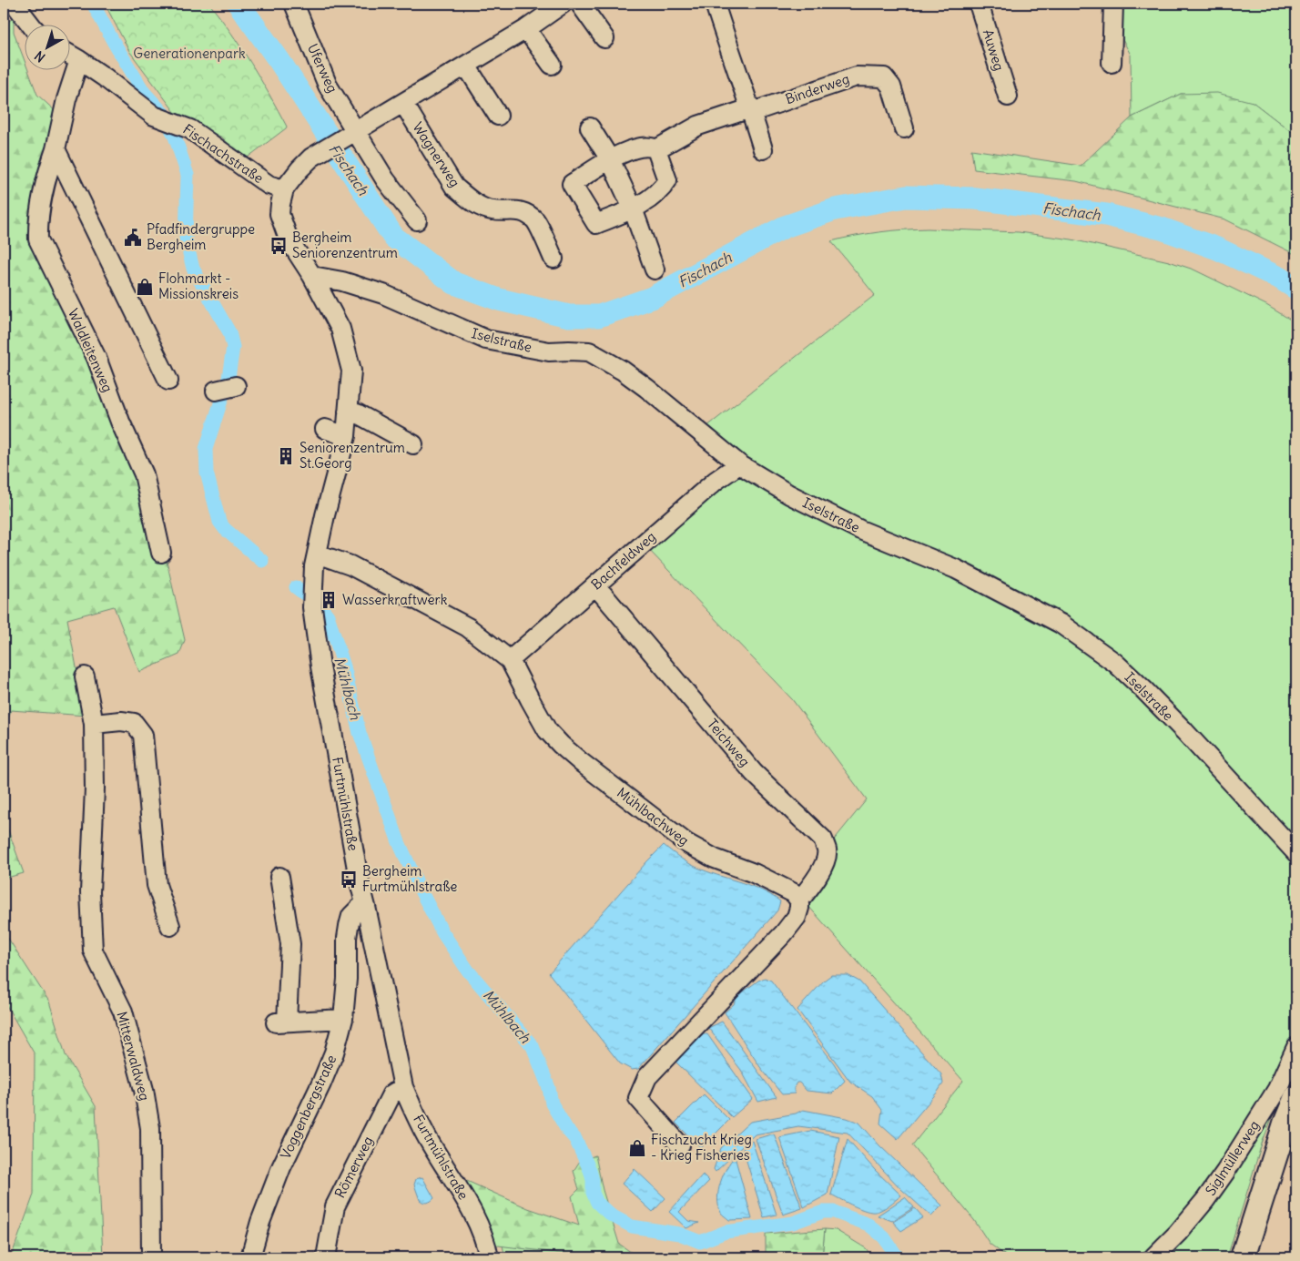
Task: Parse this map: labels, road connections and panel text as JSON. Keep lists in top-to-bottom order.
{
  "streets": {
    "street": [
      "Auweg",
      "Uferweg",
      "Binderweg",
      "Fischachstraße",
      "Wagnerweg",
      "Iselstraße",
      "Waldleitenweg",
      "Bachfeldweg",
      "Teichweg",
      "Furtmühlstraße",
      "Mühlbachweg",
      "Mitterwaldweg",
      "Voggenbergstraße",
      "Siglmüllerweg",
      "Römerweg"
    ]
  },
  "crossings": [
    ["Fischachstraße", "Waldleitenweg"],
    ["Fischachstraße", "Furtmühlstraße"],
    ["Iselstraße", "Bachfeldweg"],
    ["Iselstraße", "Furtmühlstraße"],
    ["Bachfeldweg", "Teichweg"],
    ["Bachfeldweg", "Mühlbachweg"],
    ["Teichweg", "Mühlbachweg"],
    ["Furtmühlstraße", "Mühlbachweg"],
    ["Furtmühlstraße", "Voggenbergstraße"],
    ["Furtmühlstraße", "Römerweg"]
  ],
  "water": ["Fischach", "Mühlbach"],
  "parks": ["Generationenpark"],
  "places": {
    "public building": ["Pfadfindergruppe Bergheim"],
    "bus stop": ["Bergheim Seniorenzentrum", "Bergheim Furtmühlstraße"],
    "shop": ["Flohmarkt - Missionskreis", "Fischzucht Krieg - Krieg Fisheries"],
    "building": ["Seniorenzentrum St.Georg", "Wasserkraftwerk"]
  },
  "north": "bottom left"
}
